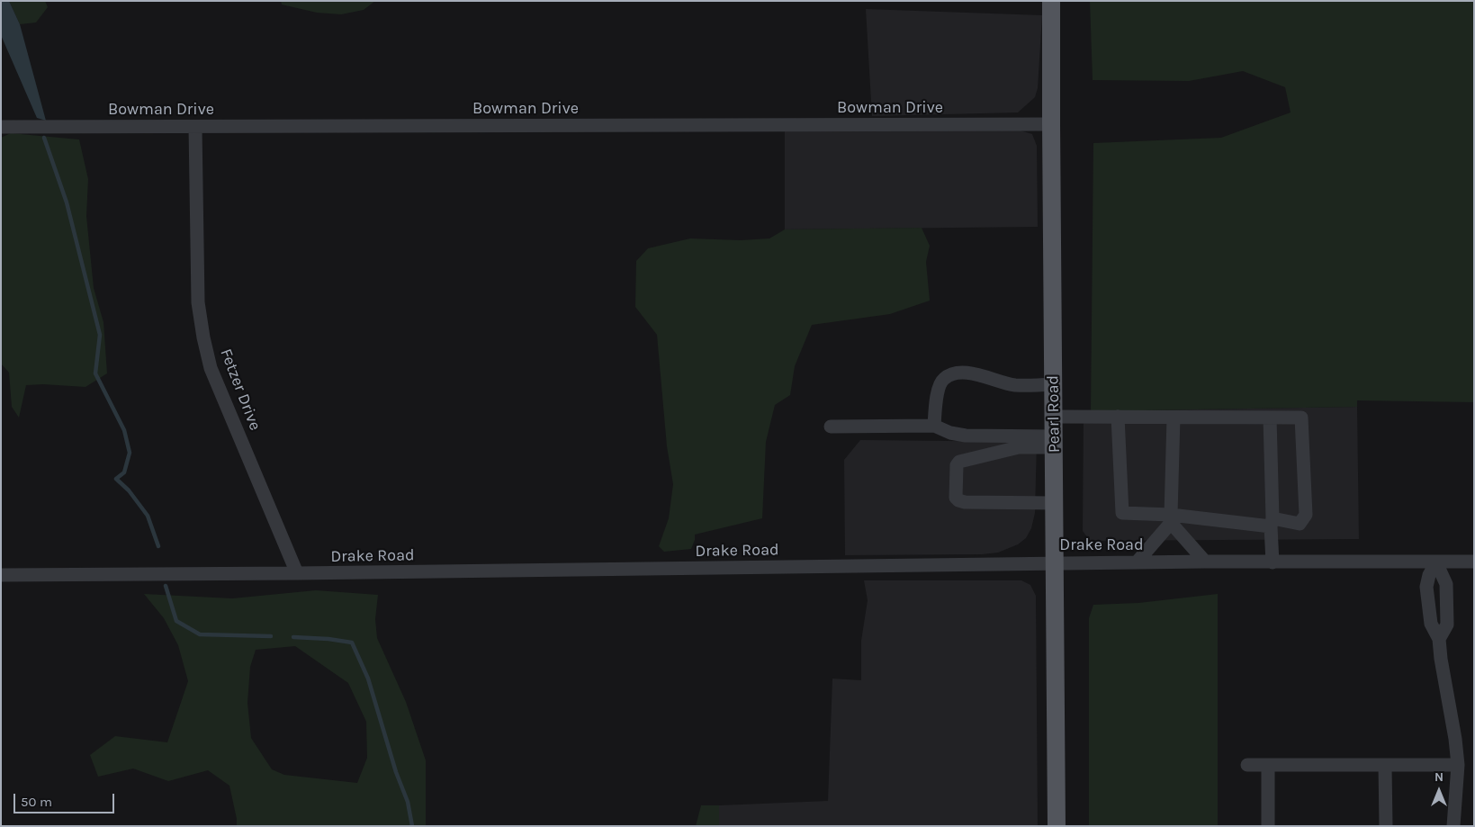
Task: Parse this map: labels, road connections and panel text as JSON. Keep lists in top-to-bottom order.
{
  "streets": {
    "main road": ["Pearl Road"],
    "street": ["Bowman Drive", "Fetzer Drive", "Drake Road"]
  },
  "crossings": [
    ["Bowman Drive", "Fetzer Drive"],
    ["Bowman Drive", "Pearl Road"],
    ["Fetzer Drive", "Drake Road"],
    ["Pearl Road", "Drake Road"]
  ],
  "scale_bar": "50 m",
  "north": "top"
}
